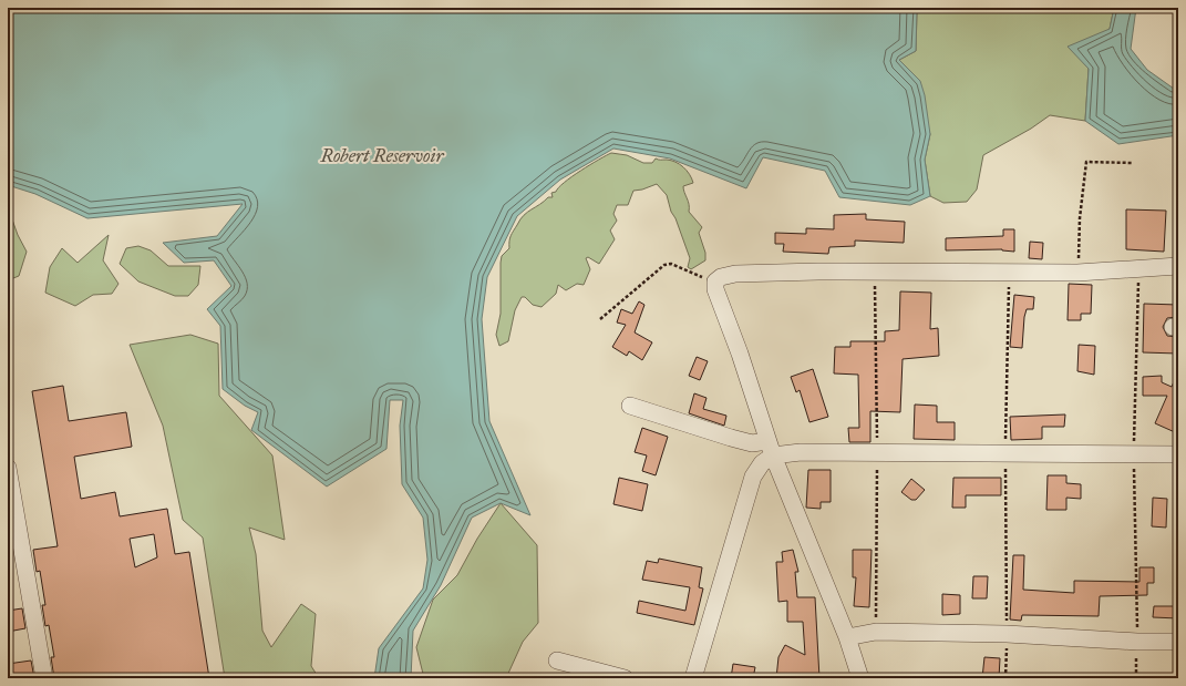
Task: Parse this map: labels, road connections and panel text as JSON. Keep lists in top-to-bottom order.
{
  "water": ["Robert Reservoir"]
}
